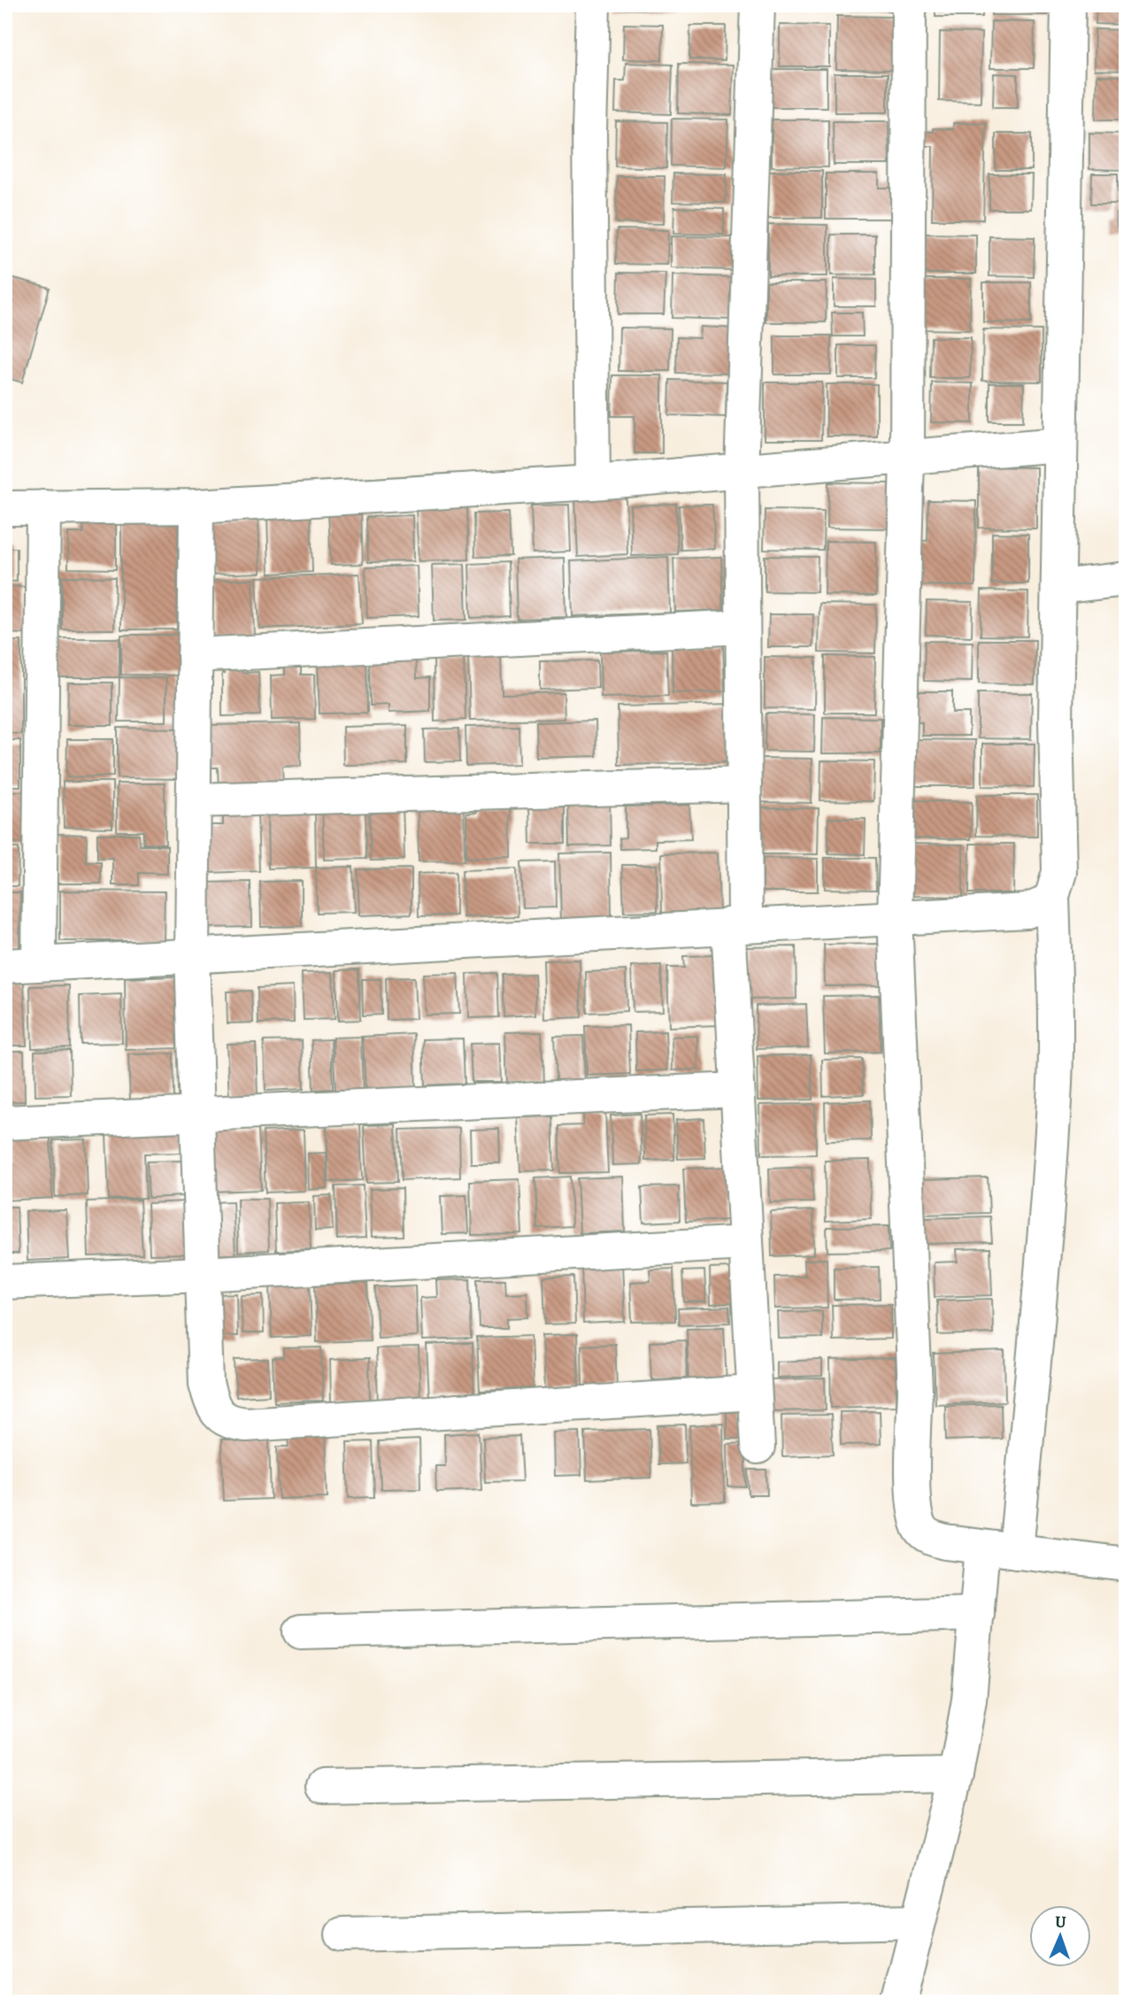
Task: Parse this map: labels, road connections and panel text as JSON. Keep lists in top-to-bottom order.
{
  "north": "top"
}
